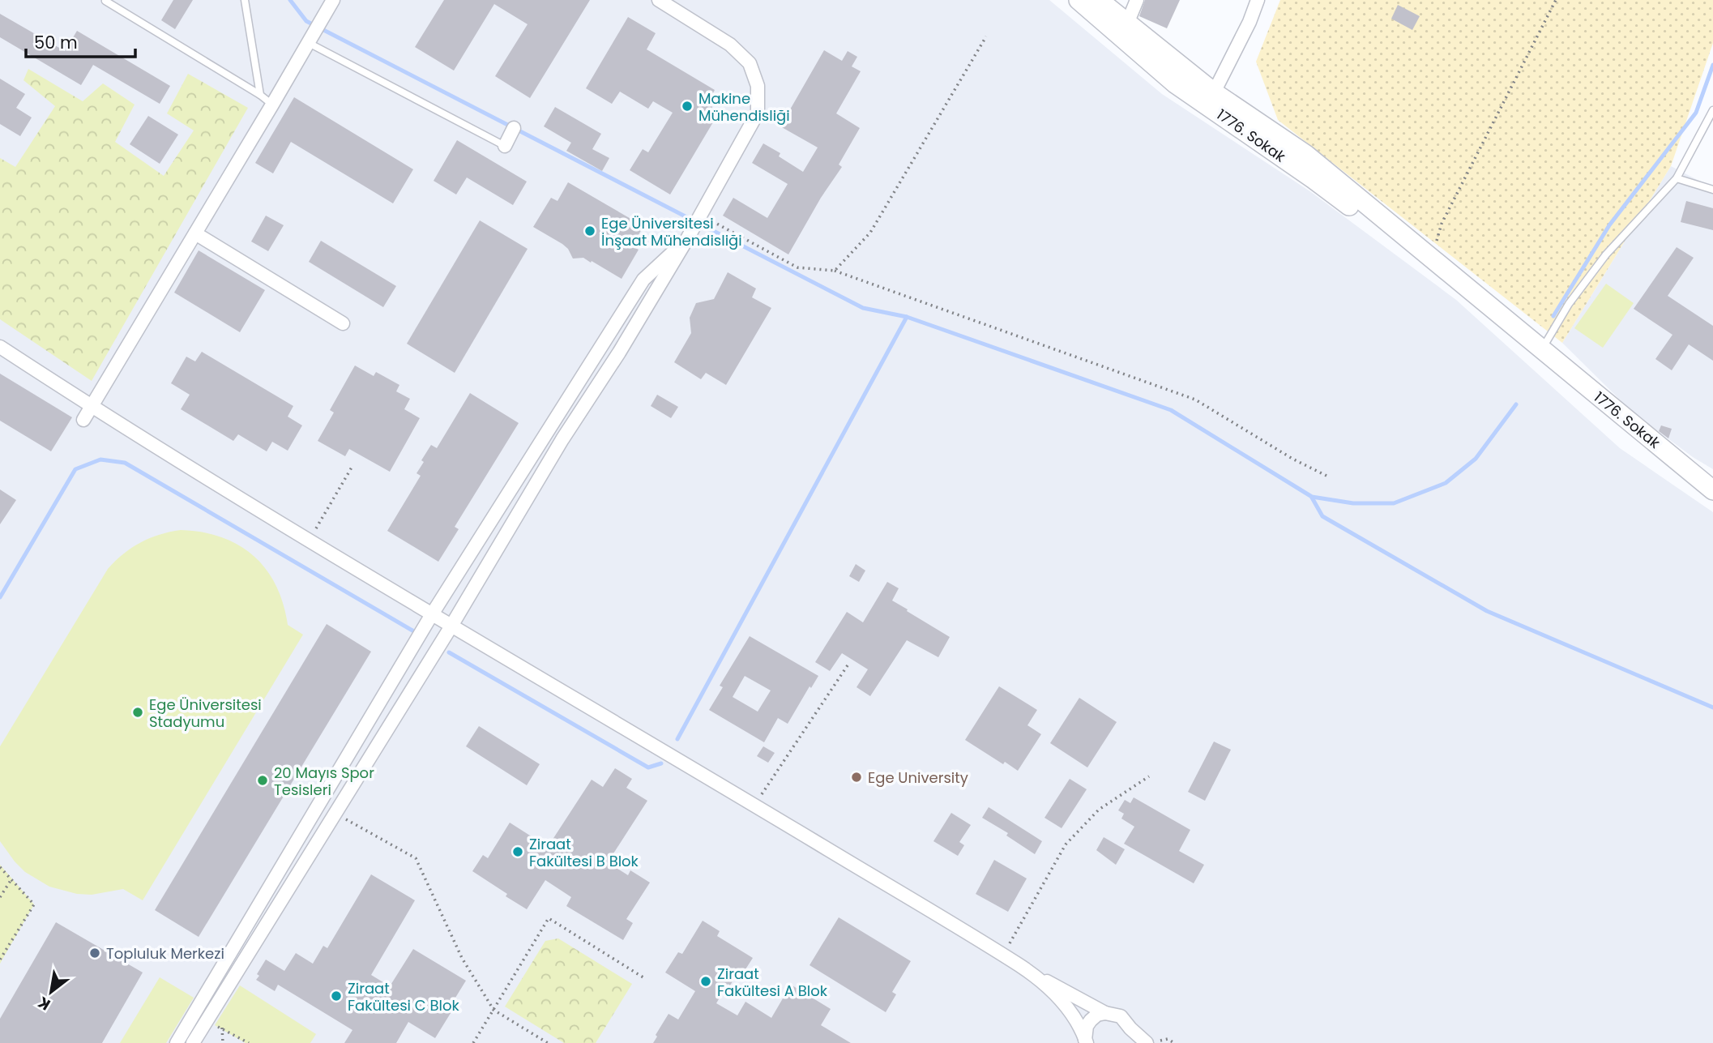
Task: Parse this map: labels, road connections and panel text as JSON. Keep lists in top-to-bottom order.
{
  "streets": {
    "street": ["1776. Sokak"]
  },
  "places": [
    "Makine Mühendisliği",
    "Ege Üniversitesi İnşaat Mühendisliği",
    "Ege Üniversitesi Stadyumu",
    "Ege University",
    "20 Mayıs Spor Tesisleri",
    "Ziraat Fakültesi B Blok",
    "Topluluk Merkezi",
    "Ziraat Fakültesi A Blok",
    "Ziraat Fakültesi C Blok"
  ],
  "scale_bar": "50 m",
  "north": "bottom left"
}
